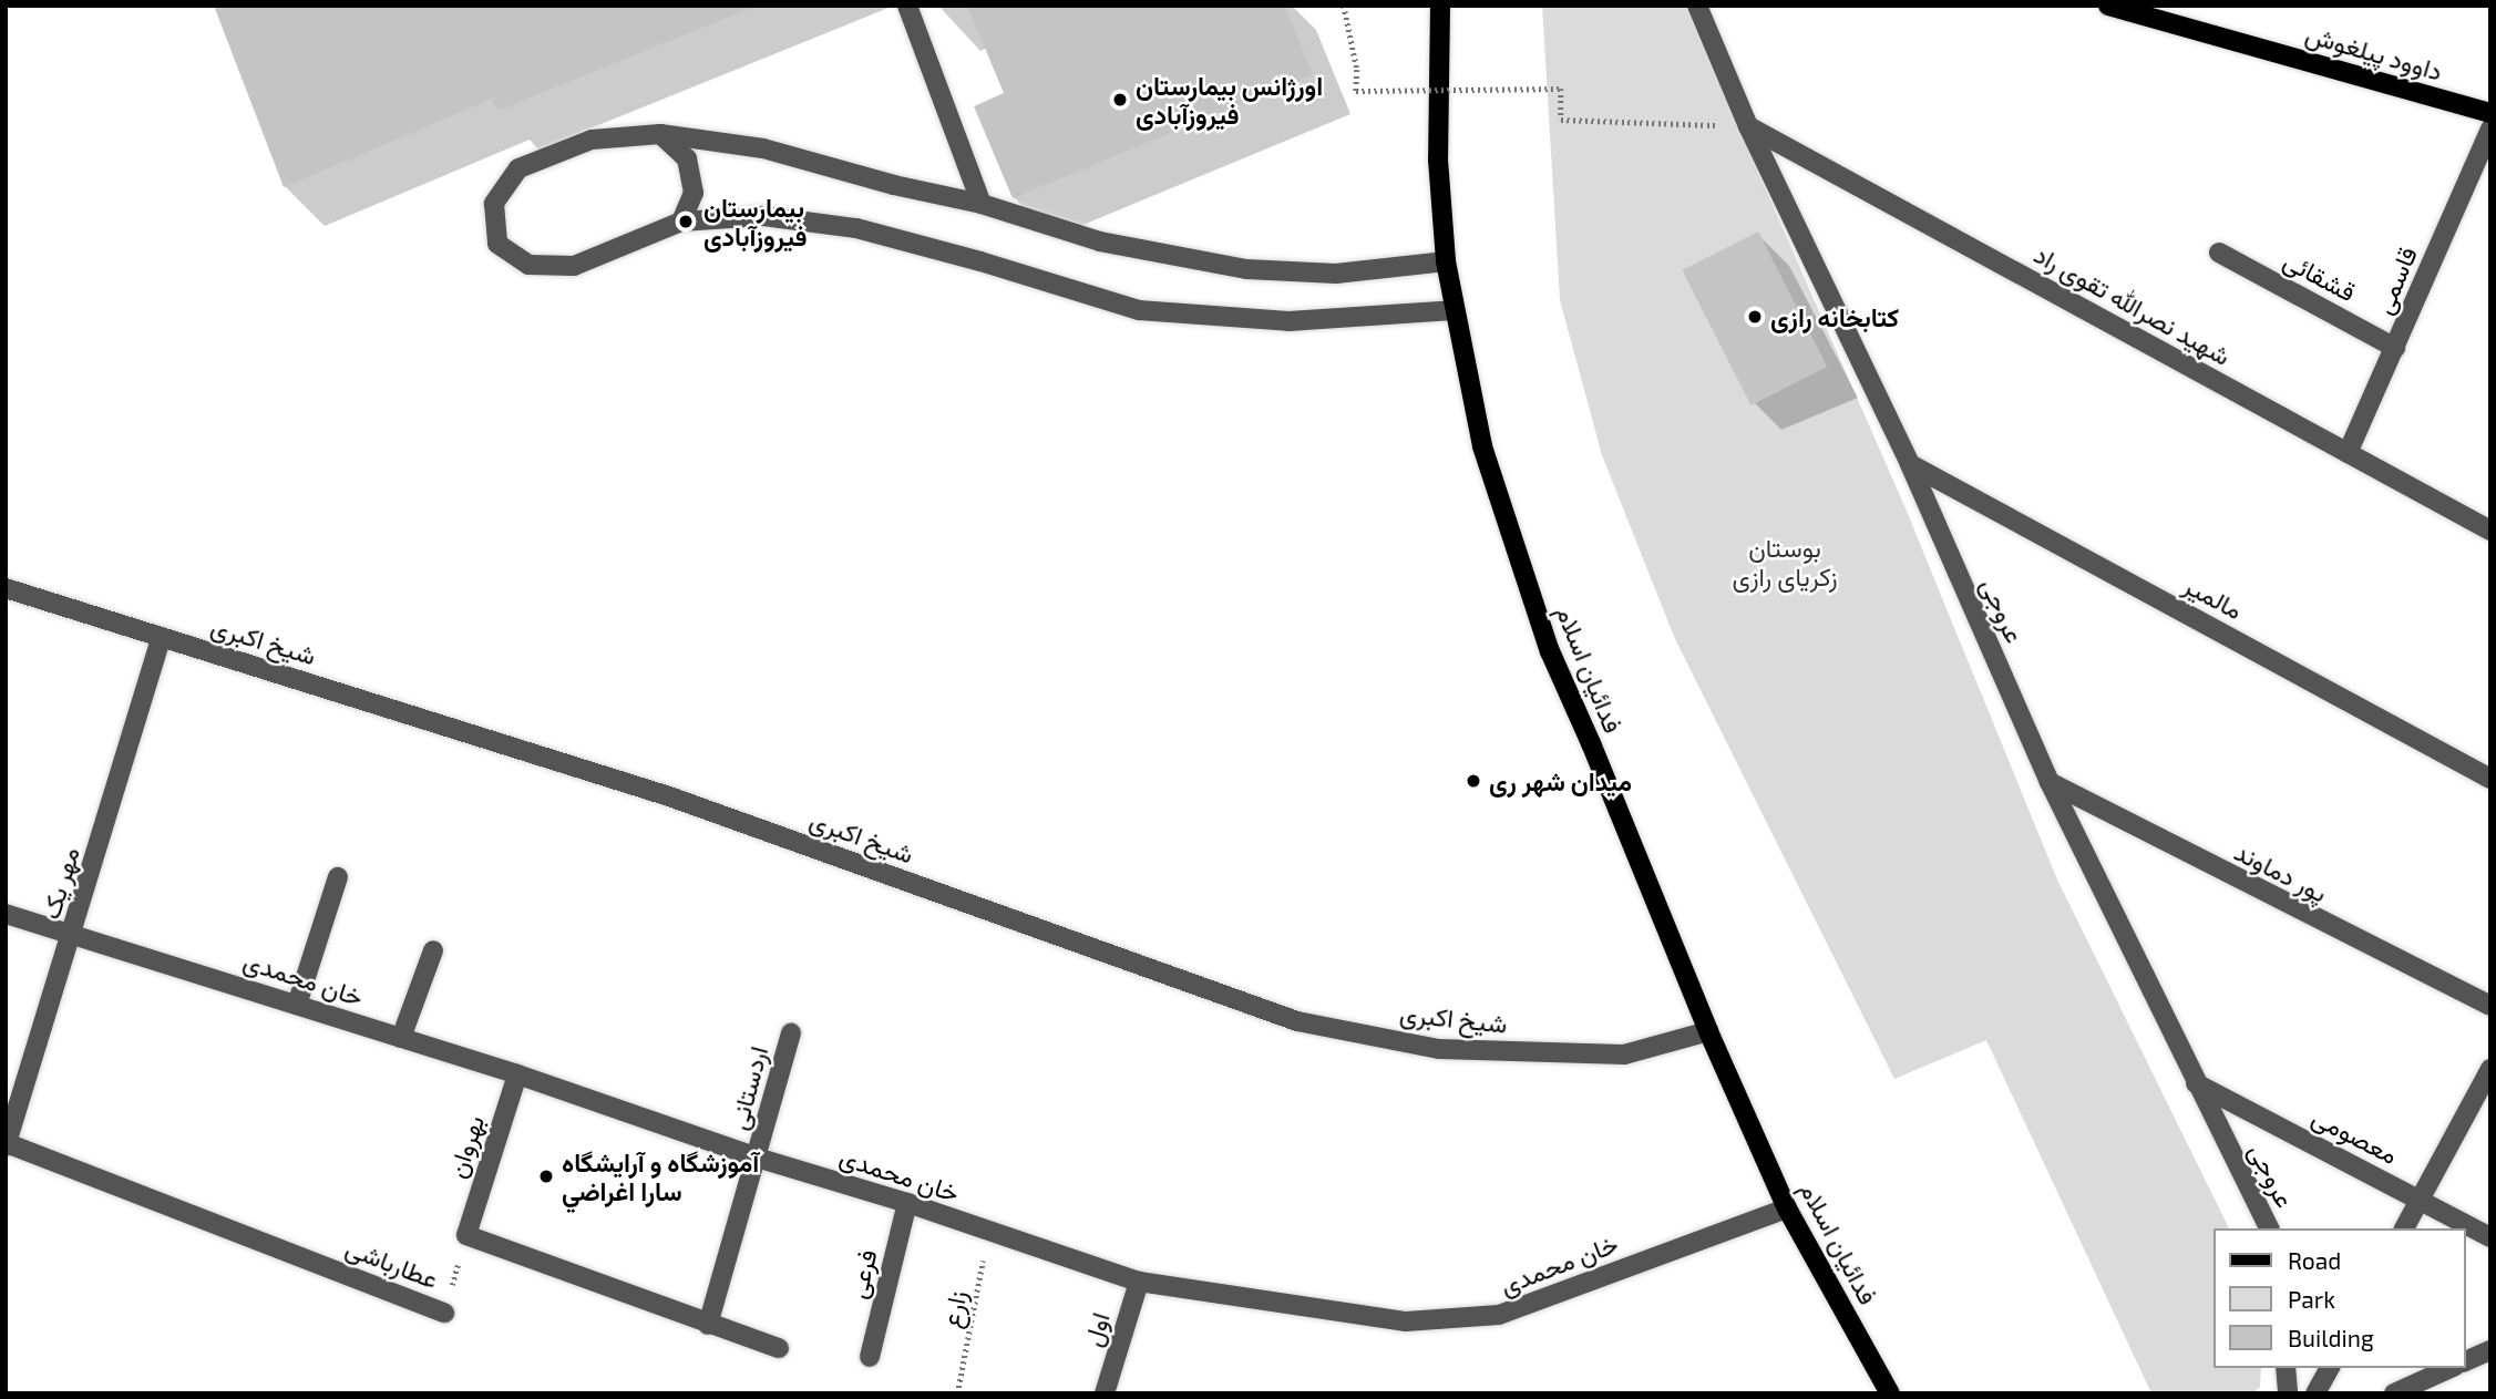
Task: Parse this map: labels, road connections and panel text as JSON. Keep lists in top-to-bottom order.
{
  "streets": {
    "main road": ["داوود پیلغوش", "فدائیان اسلام"],
    "street": [
      "قشقائی",
      "قاسمی",
      "شهید نصرالله تقوی راد",
      "مالمیر",
      "عروجی",
      "شیخ اکبری",
      "پور دماوند",
      "مهر یک",
      "خان محمدی",
      "اردستانی",
      "معصومی",
      "بهروان",
      "عطارباشی",
      "فرعی",
      "اول"
    ],
    "path": ["زارع"]
  },
  "crossings": [
    ["قشقائی", "قاسمی"],
    ["قاسمی", "شهید نصرالله تقوی راد"],
    ["شهید نصرالله تقوی راد", "عروجی"],
    ["مالمیر", "عروجی"],
    ["عروجی", "پور دماوند"],
    ["عروجی", "معصومی"],
    ["شیخ اکبری", "فدائیان اسلام"],
    ["شیخ اکبری", "مهر یک"],
    ["فدائیان اسلام", "خان محمدی"],
    ["مهر یک", "خان محمدی"],
    ["مهر یک", "عطارباشی"],
    ["خان محمدی", "اردستانی"],
    ["خان محمدی", "بهروان"],
    ["خان محمدی", "فرعی"],
    ["خان محمدی", "زارع"],
    ["خان محمدی", "اول"],
    ["بهروان", "عطارباشی"]
  ],
  "parks": ["بوستان زکریای رازی"],
  "places": [
    "اورژانس بیمارستان فیروزآبادی",
    "بیمارستان فیروزآبادی",
    "کتابخانه رازی",
    "میدان شهر ری",
    "آموزشگاه و آرايشگاه سارا اغراضي"
  ],
  "legend": ["Road", "Park", "Building"]
}
